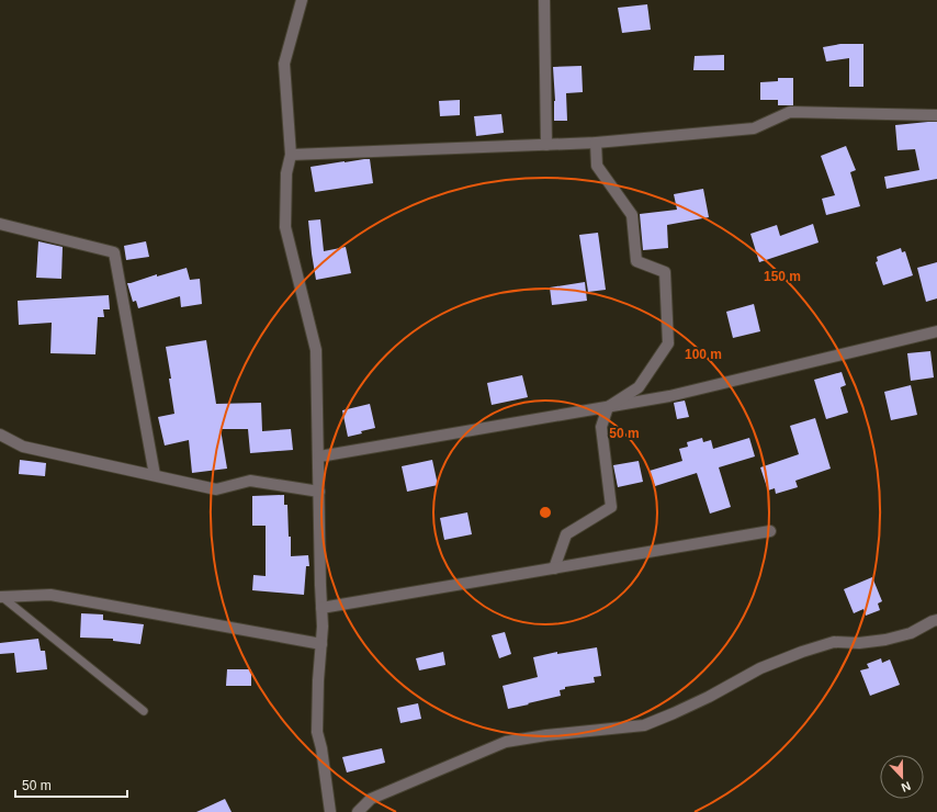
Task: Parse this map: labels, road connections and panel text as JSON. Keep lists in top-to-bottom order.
{
  "scale_bar": "50 m",
  "north": "bottom",
  "rings": ["150 m", "100 m", "50 m"]
}
